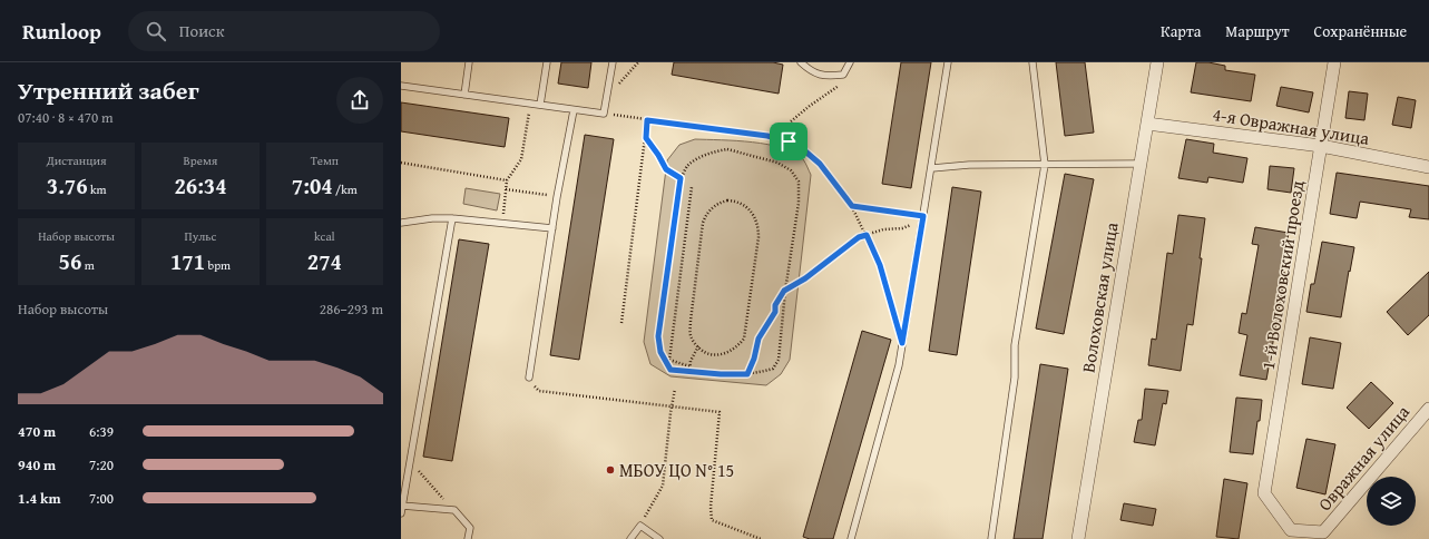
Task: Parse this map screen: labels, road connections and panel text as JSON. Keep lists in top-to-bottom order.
{
  "streets": {
    "street": [
      "4-я Овражная улица",
      "1-й Волоховский проезд",
      "Волоховская улица",
      "Овражная улица"
    ]
  },
  "crossings": [
    ["4-я Овражная улица", "1-й Волоховский проезд"],
    ["4-я Овражная улица", "Волоховская улица"],
    ["1-й Волоховский проезд", "Овражная улица"]
  ],
  "places": ["МБОУ ЦО N° 15"],
  "page": {
    "header": "Runloop",
    "search": "Поиск",
    "nav": ["Карта", "Маршрут", "Сохранённые"],
    "heading": ["Утренний забег", "07:40 · 8 × 470 m"],
    "stats": [
      ["Дистанция", "3.76 km"],
      ["Время", "26:34"],
      ["Темп", "7:04 /km"],
      ["Набор высоты", "56 m"],
      ["Пульс", "171 bpm"],
      ["kcal", "274"]
    ],
    "chart": ["Набор высоты", "286–293 m"],
    "list": [
      {
        "name": "470 m",
        "note": "6:39"
      },
      {
        "name": "940 m",
        "note": "7:20"
      },
      {
        "name": "1.4 km",
        "note": "7:00"
      }
    ]
  }
}
